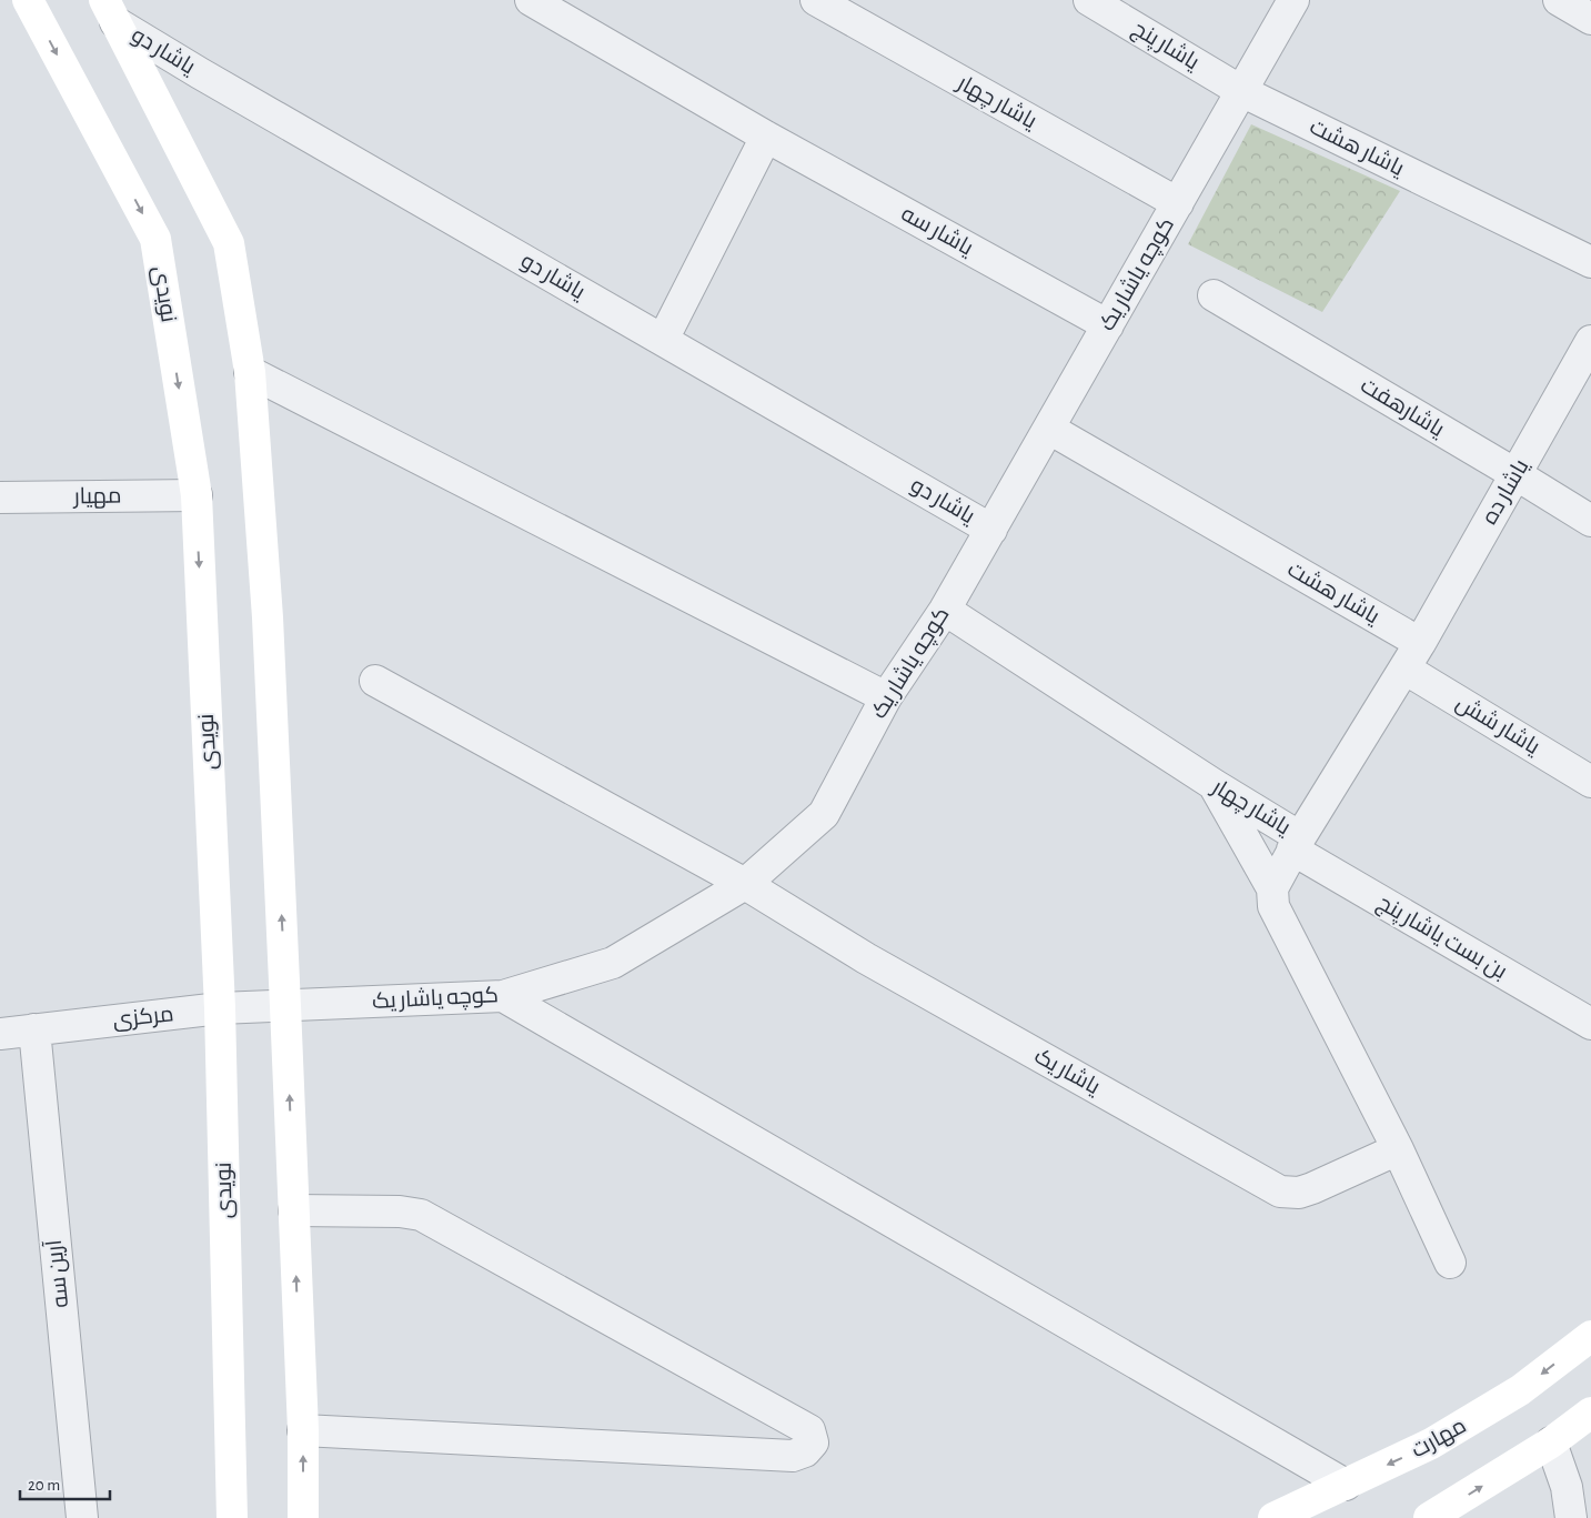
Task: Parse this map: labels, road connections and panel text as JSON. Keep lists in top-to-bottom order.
{
  "streets": {
    "street": [
      "یاشار پنج",
      "یاشار دو",
      "یاشار چهار",
      "یاشار هشت",
      "یاشار سه",
      "کوچه یاشار یک",
      "نویدی",
      "یاشارهفت",
      "یاشار ده",
      "مهیار",
      "یاشار شش",
      "بن بست یاشار پنج",
      "مرکزی",
      "یاشار یک",
      "آرین سه",
      "مهارت"
    ]
  },
  "crossings": [
    ["یاشار پنج", "یاشار هشت"],
    ["یاشار پنج", "کوچه یاشار یک"],
    ["یاشار دو", "کوچه یاشار یک"],
    ["یاشار چهار", "کوچه یاشار یک"],
    ["یاشار چهار", "بن بست یاشار پنج"],
    ["یاشار هشت", "کوچه یاشار یک"],
    ["یاشار هشت", "یاشار ده"],
    ["یاشار سه", "کوچه یاشار یک"],
    ["کوچه یاشار یک", "مرکزی"],
    ["کوچه یاشار یک", "یاشار یک"],
    ["نویدی", "مهیار"],
    ["نویدی", "مرکزی"],
    ["یاشارهفت", "یاشار ده"],
    ["مرکزی", "آرین سه"]
  ],
  "scale_bar": "20 m"
}
